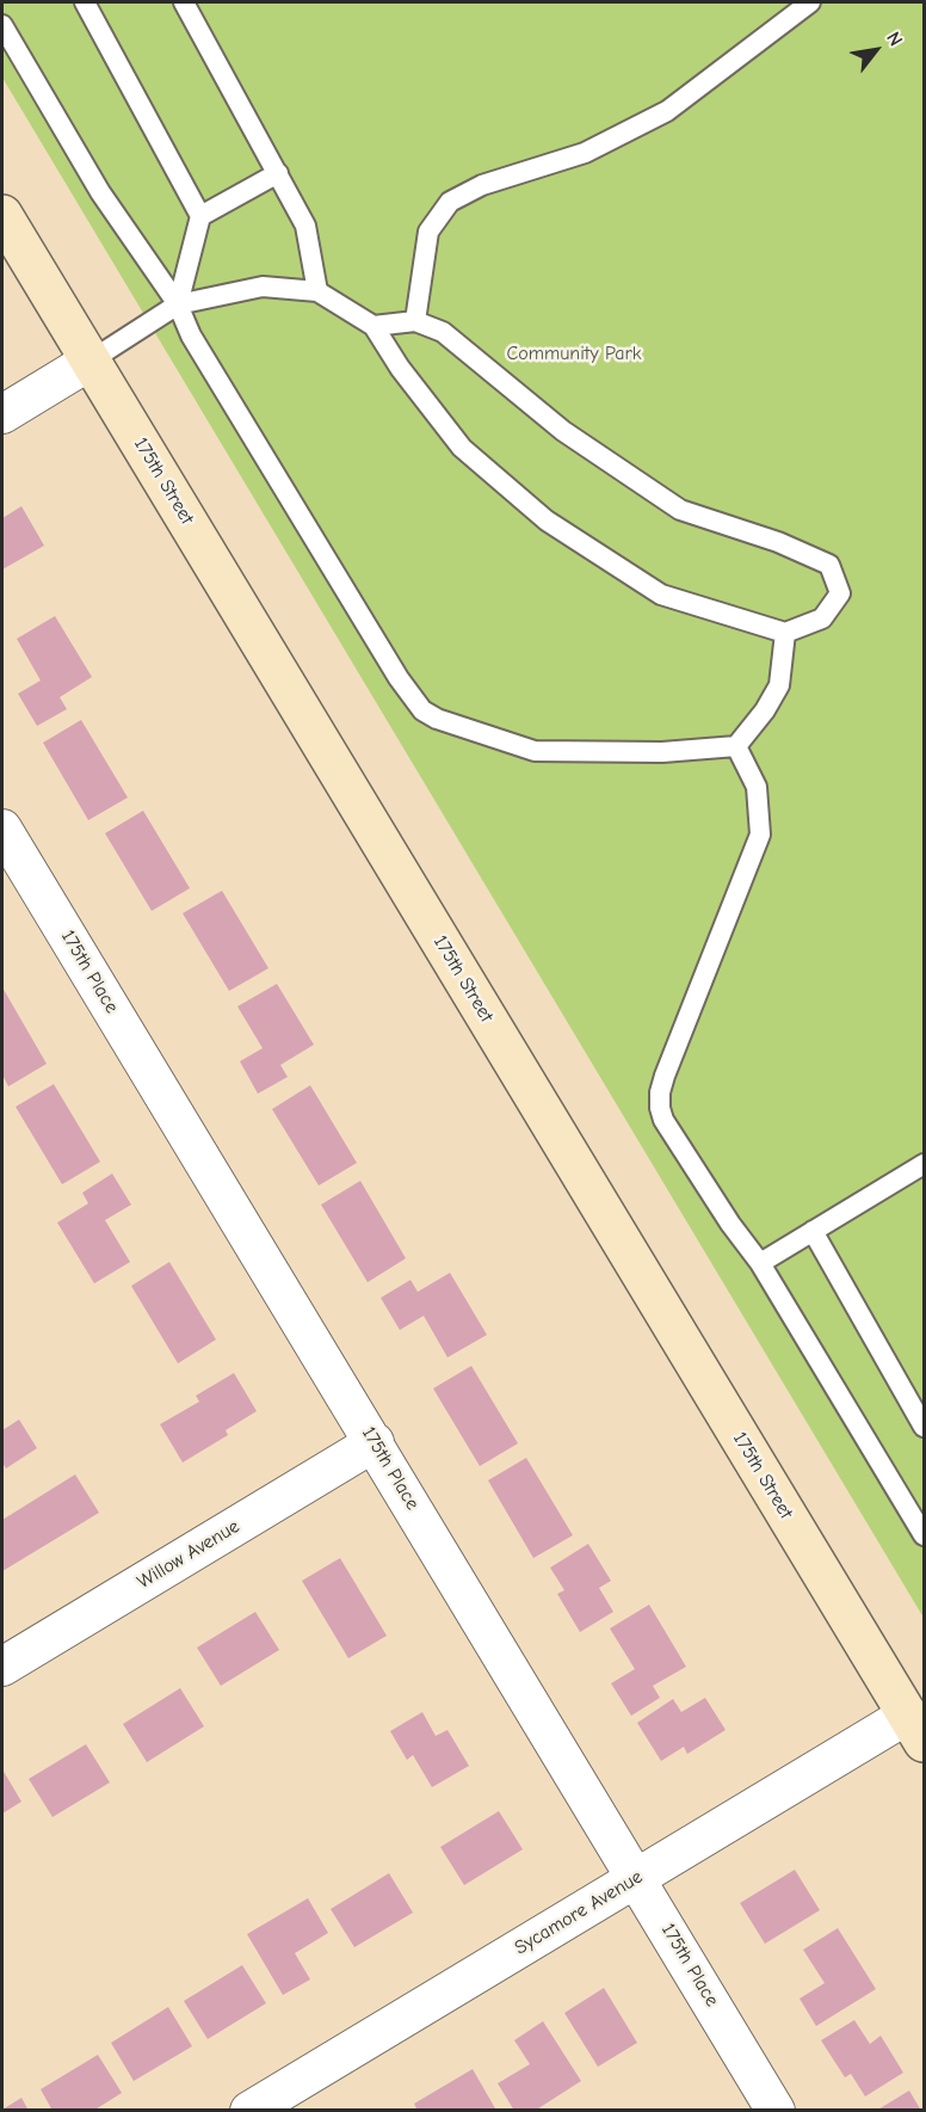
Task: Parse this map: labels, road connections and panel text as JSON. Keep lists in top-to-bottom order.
{
  "streets": {
    "main road": ["175th Street"],
    "street": ["175th Place", "Willow Avenue", "Sycamore Avenue"]
  },
  "crossings": [
    ["175th Street", "Sycamore Avenue"],
    ["175th Place", "Willow Avenue"],
    ["175th Place", "Sycamore Avenue"]
  ],
  "parks": ["Community Park"],
  "north": "top right"
}
